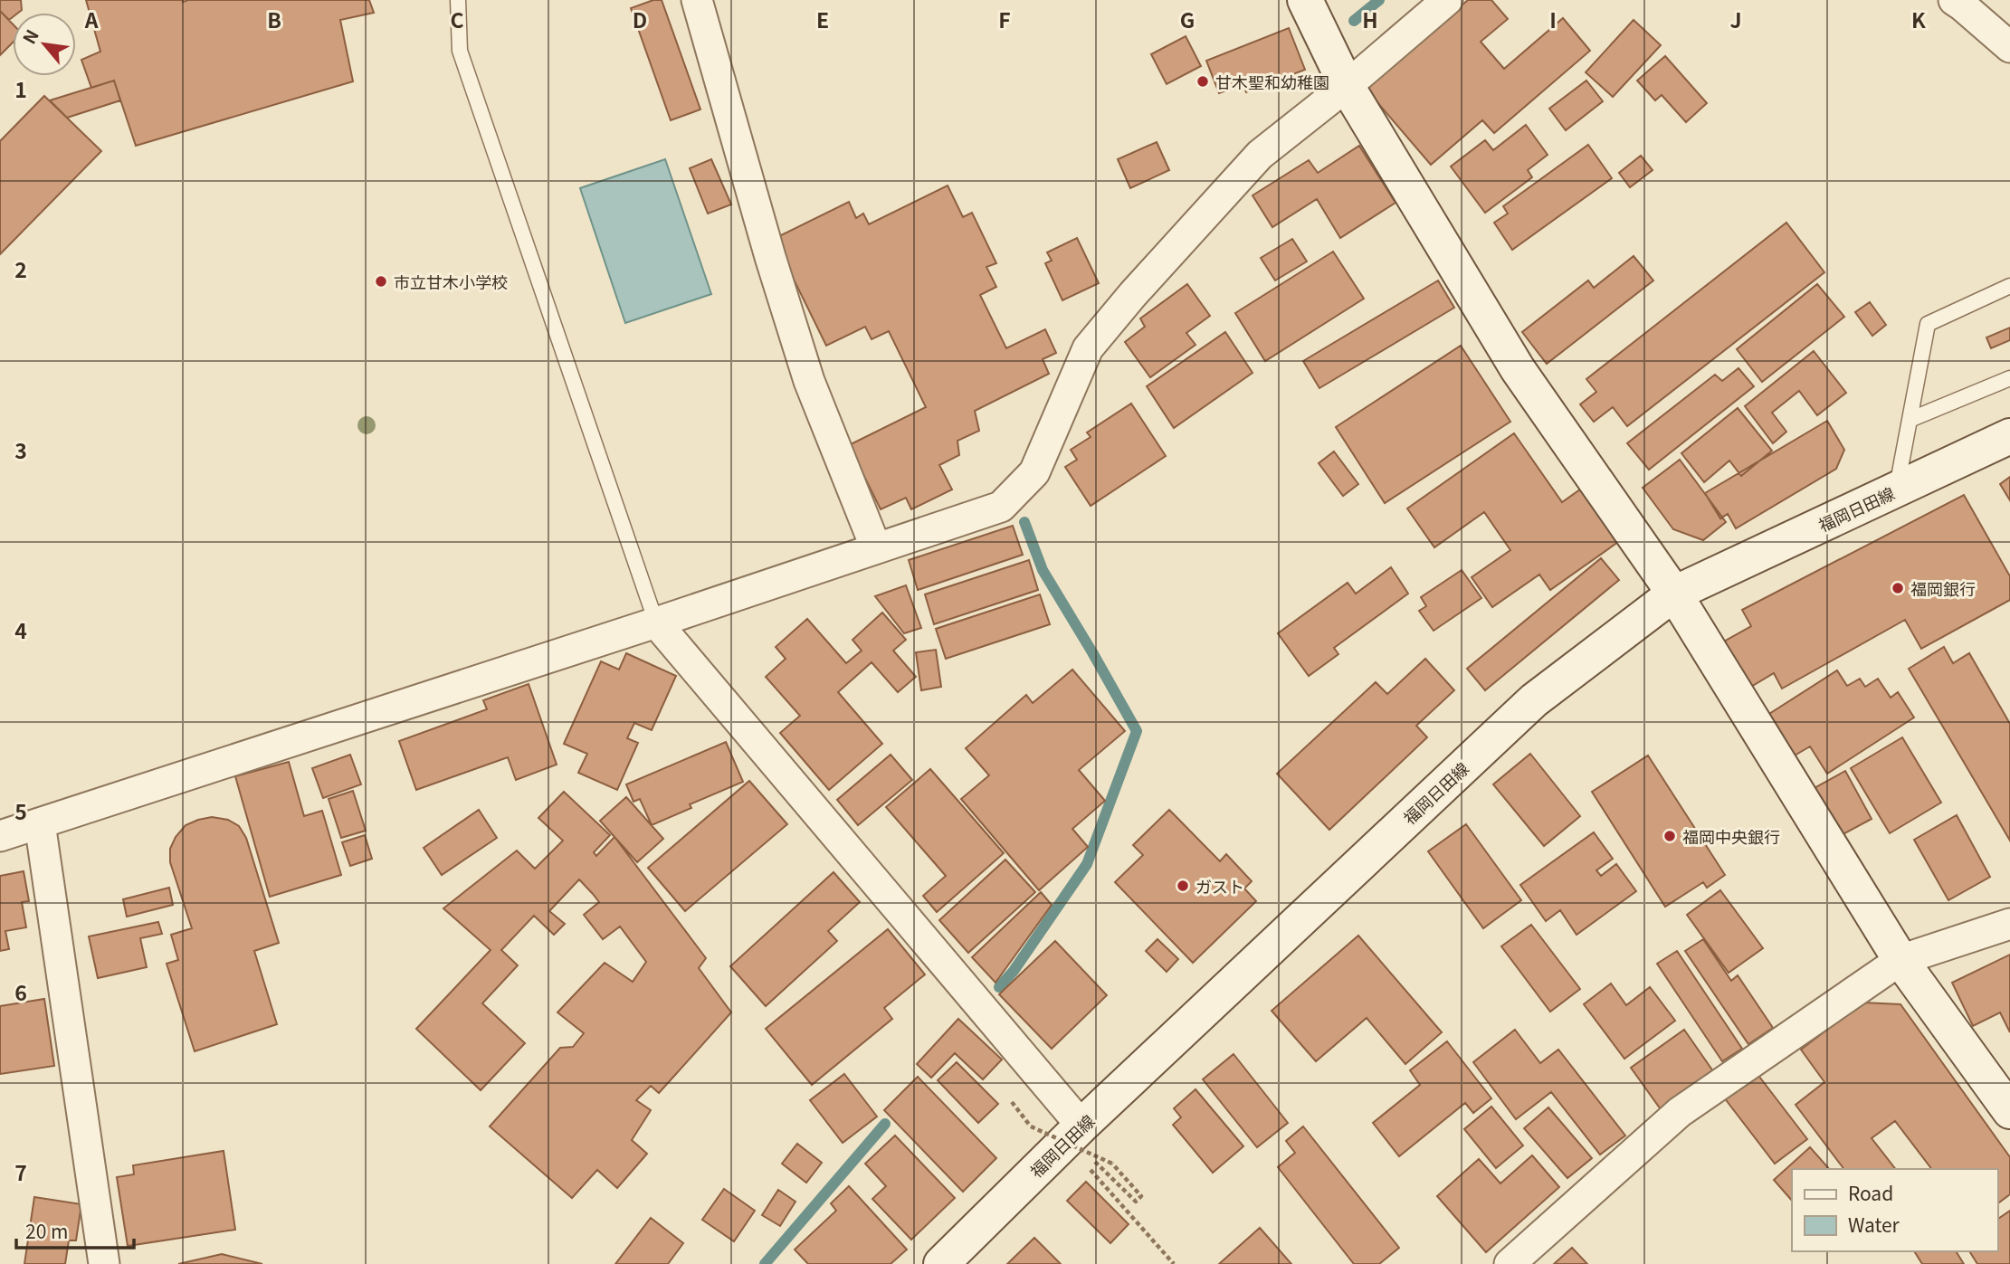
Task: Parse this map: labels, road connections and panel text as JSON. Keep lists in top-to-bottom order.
{
  "streets": {
    "main road": ["福岡日田線"]
  },
  "places": [
    "甘木聖和幼稚園",
    "市立甘木小学校",
    "福岡銀行",
    "福岡中央銀行",
    "ガスト"
  ],
  "legend": ["Road", "Water"],
  "scale_bar": "20 m",
  "north": "top left",
  "grid": {
    "columns": [
      "A",
      "B",
      "C",
      "D",
      "E",
      "F",
      "G",
      "H",
      "I",
      "J",
      "K"
    ],
    "rows": [
      "1",
      "2",
      "3",
      "4",
      "5",
      "6",
      "7"
    ]
  }
}
